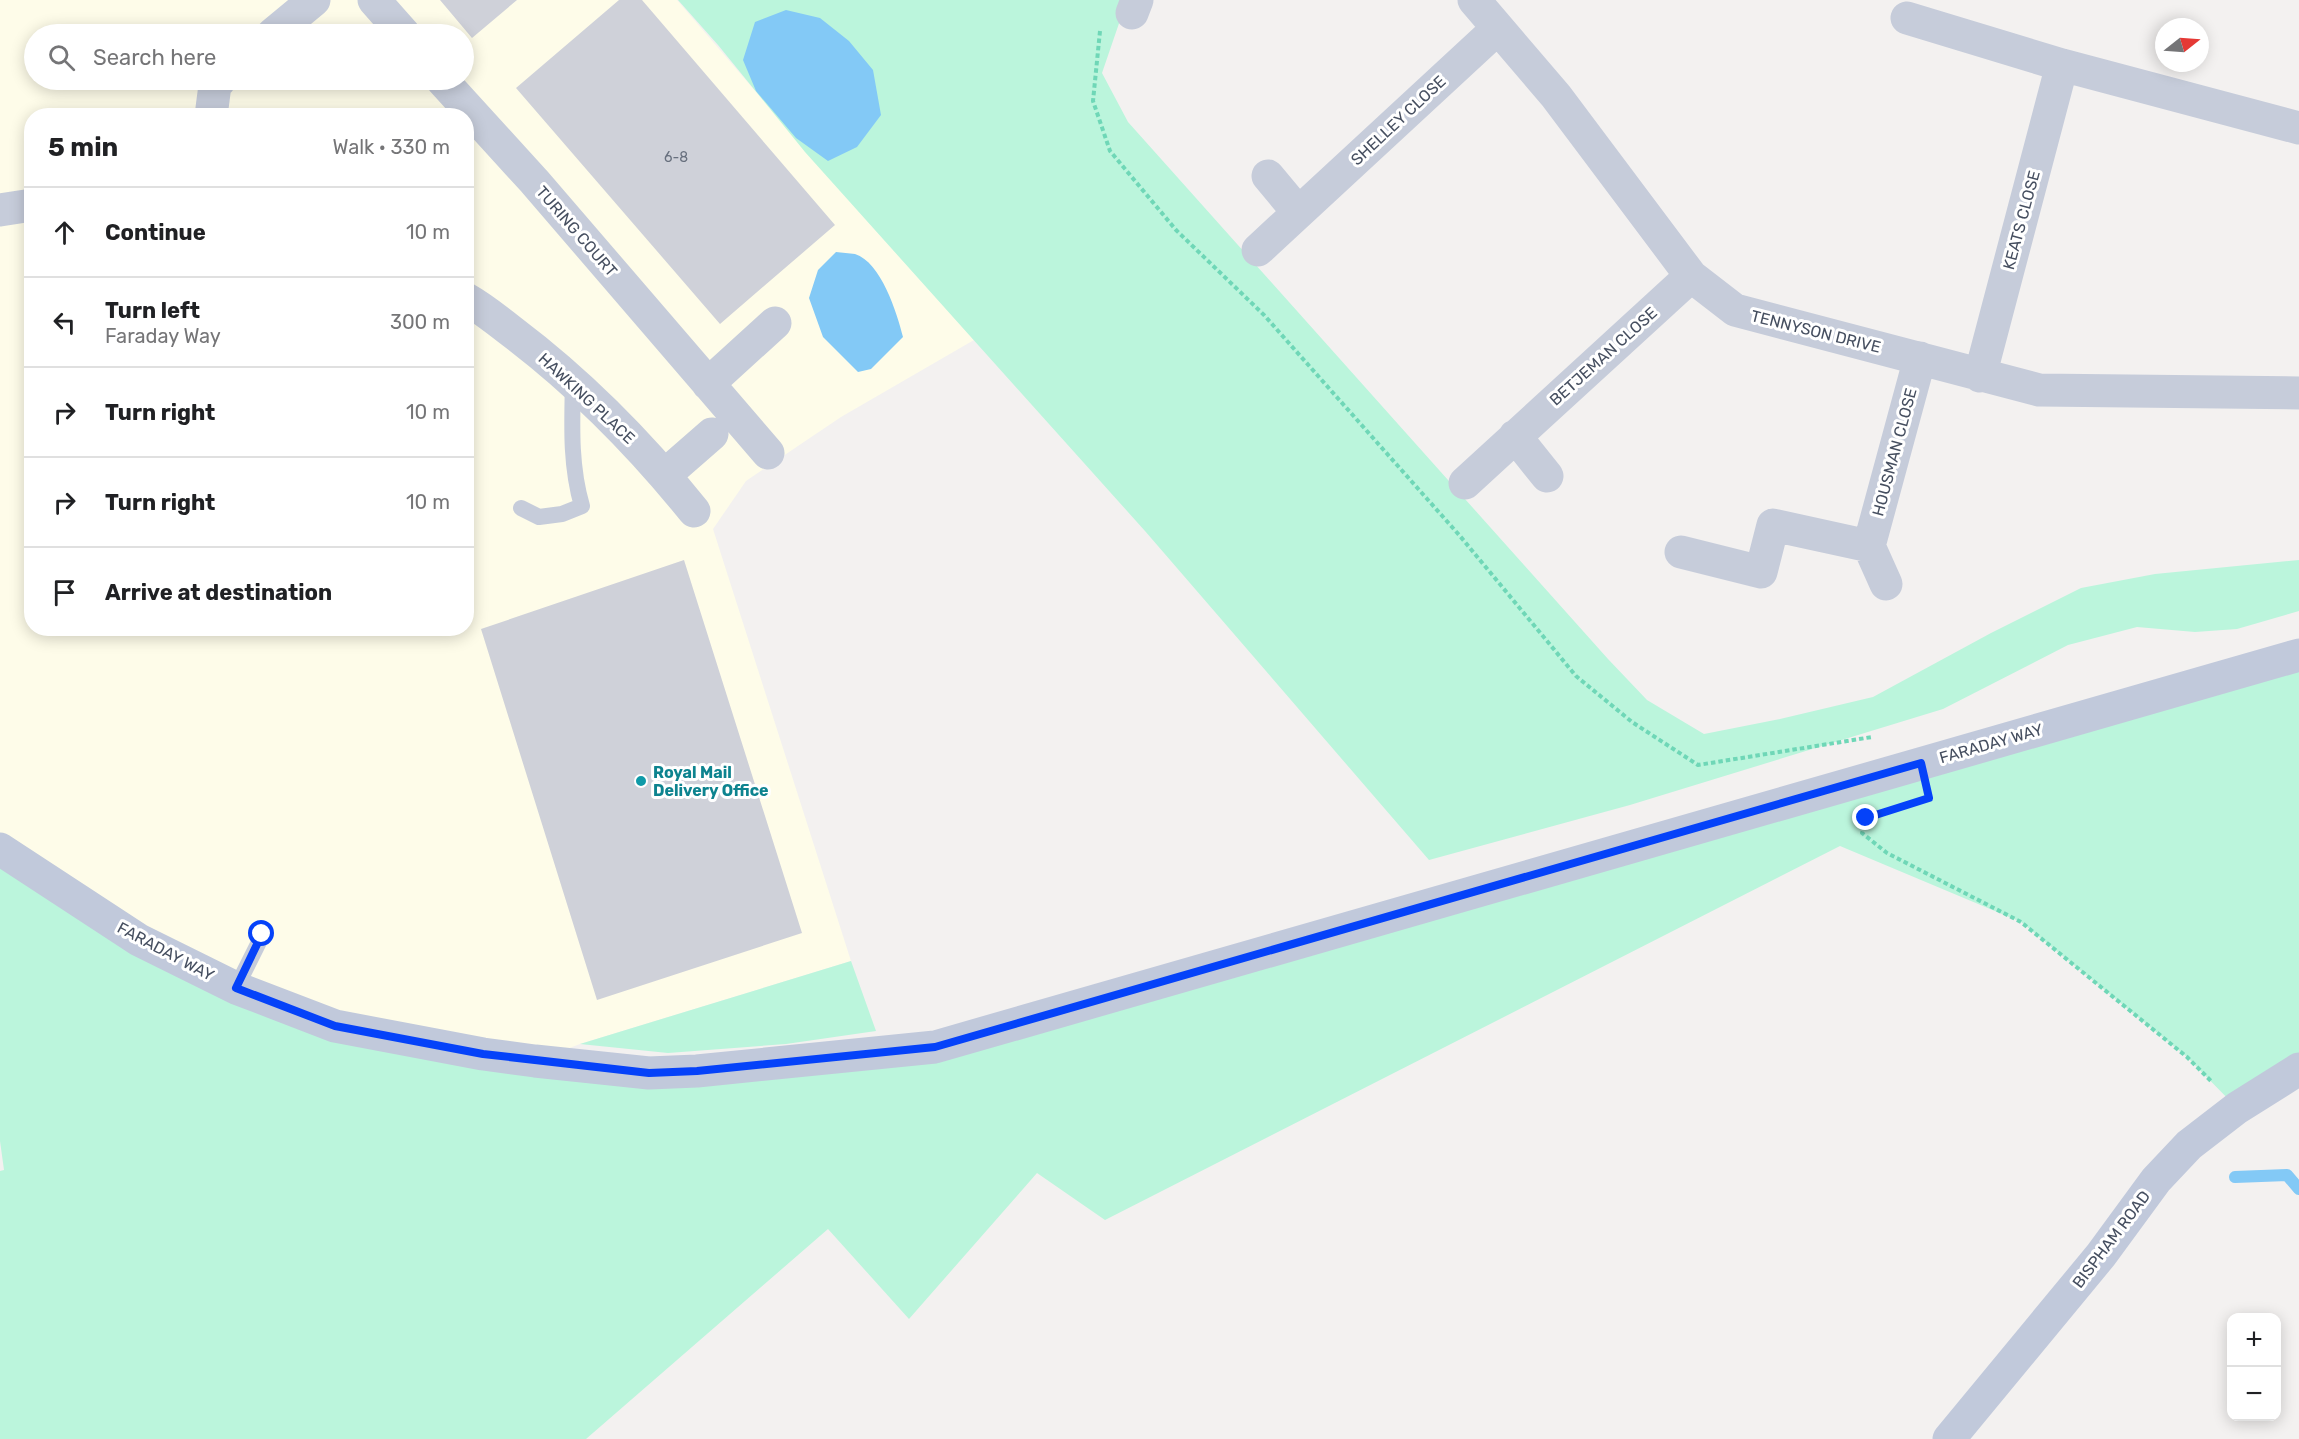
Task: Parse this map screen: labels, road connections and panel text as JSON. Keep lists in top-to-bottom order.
{
  "streets": {
    "street": [
      "SHELLEY CLOSE",
      "KEATS CLOSE",
      "TURING COURT",
      "TENNYSON DRIVE",
      "BETJEMAN CLOSE",
      "HAWKING PLACE",
      "HOUSMAN CLOSE",
      "FARADAY WAY",
      "BISPHAM ROAD"
    ]
  },
  "crossings": [
    ["SHELLEY CLOSE", "TENNYSON DRIVE"],
    ["KEATS CLOSE", "TENNYSON DRIVE"],
    ["TENNYSON DRIVE", "BETJEMAN CLOSE"],
    ["TENNYSON DRIVE", "HOUSMAN CLOSE"]
  ],
  "places": ["Royal Mail Delivery Office"],
  "house_numbers": ["6-8"],
  "north": "right",
  "page": {
    "search": "Search here",
    "heading": ["5 min", "Walk · 330 m"],
    "list": [
      ["Continue", "10 m"],
      ["Turn left", "Faraday Way", "300 m"],
      ["Turn right", "10 m"],
      ["Turn right", "10 m"],
      "Arrive at destination"
    ],
    "map_buttons": ["+", "−"]
  }
}
